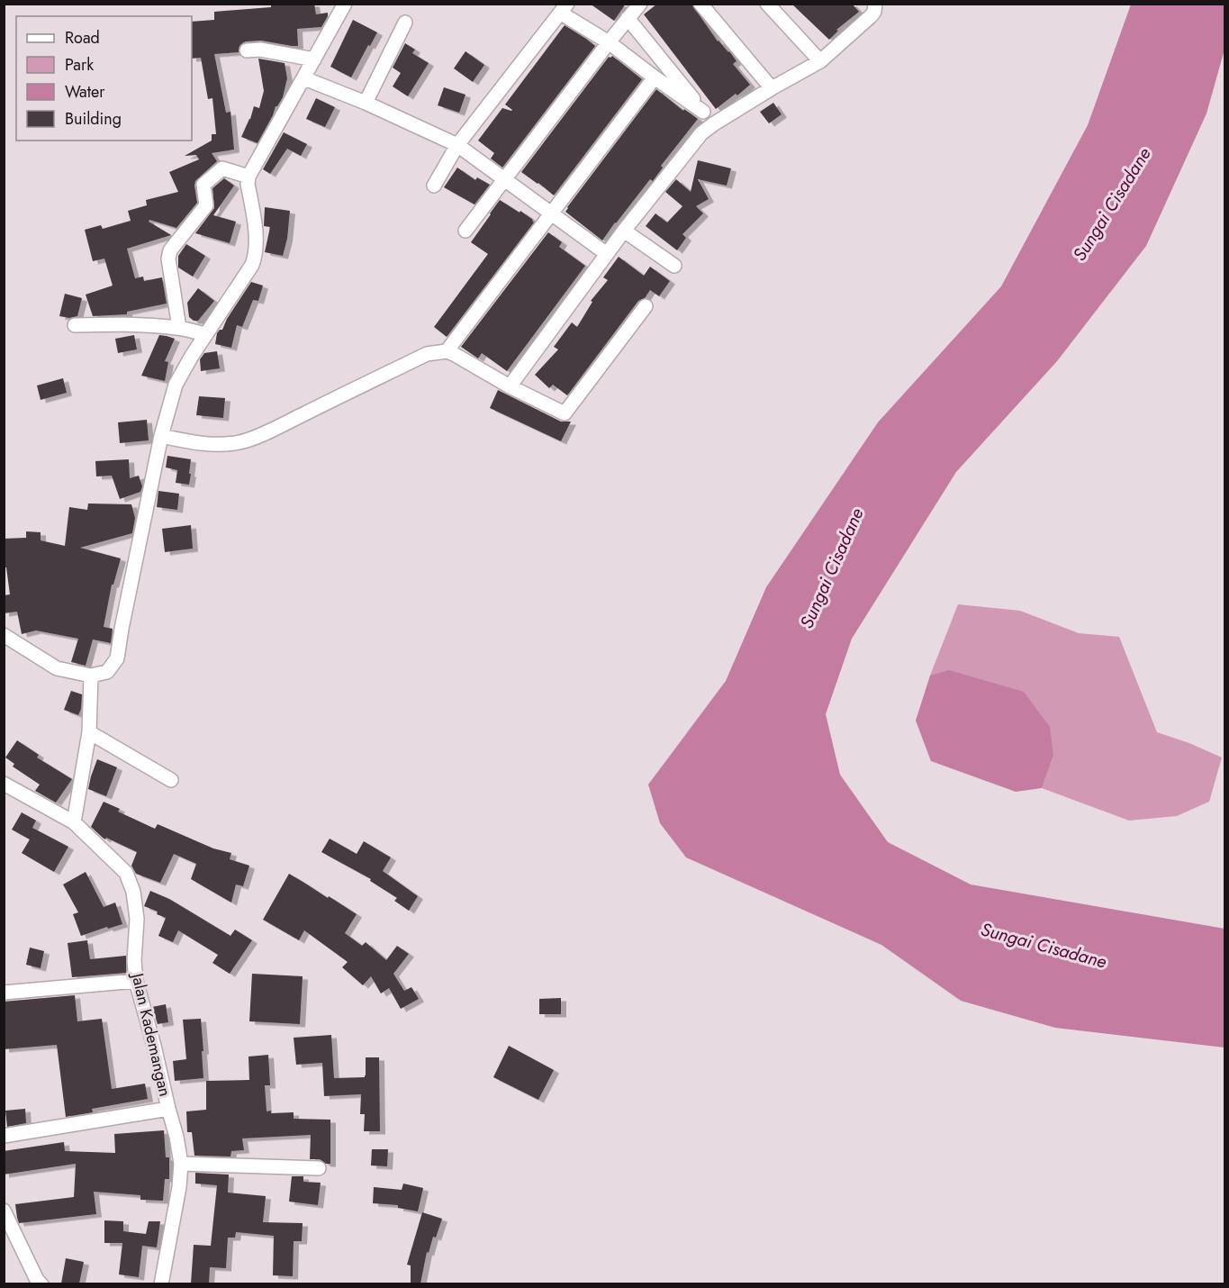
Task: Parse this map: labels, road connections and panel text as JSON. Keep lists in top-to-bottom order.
{
  "streets": {
    "street": ["Jalan Kademangan"]
  },
  "water": ["Sungai Cisadane"],
  "legend": [
    "Road",
    "Park",
    "Water",
    "Building"
  ]
}
